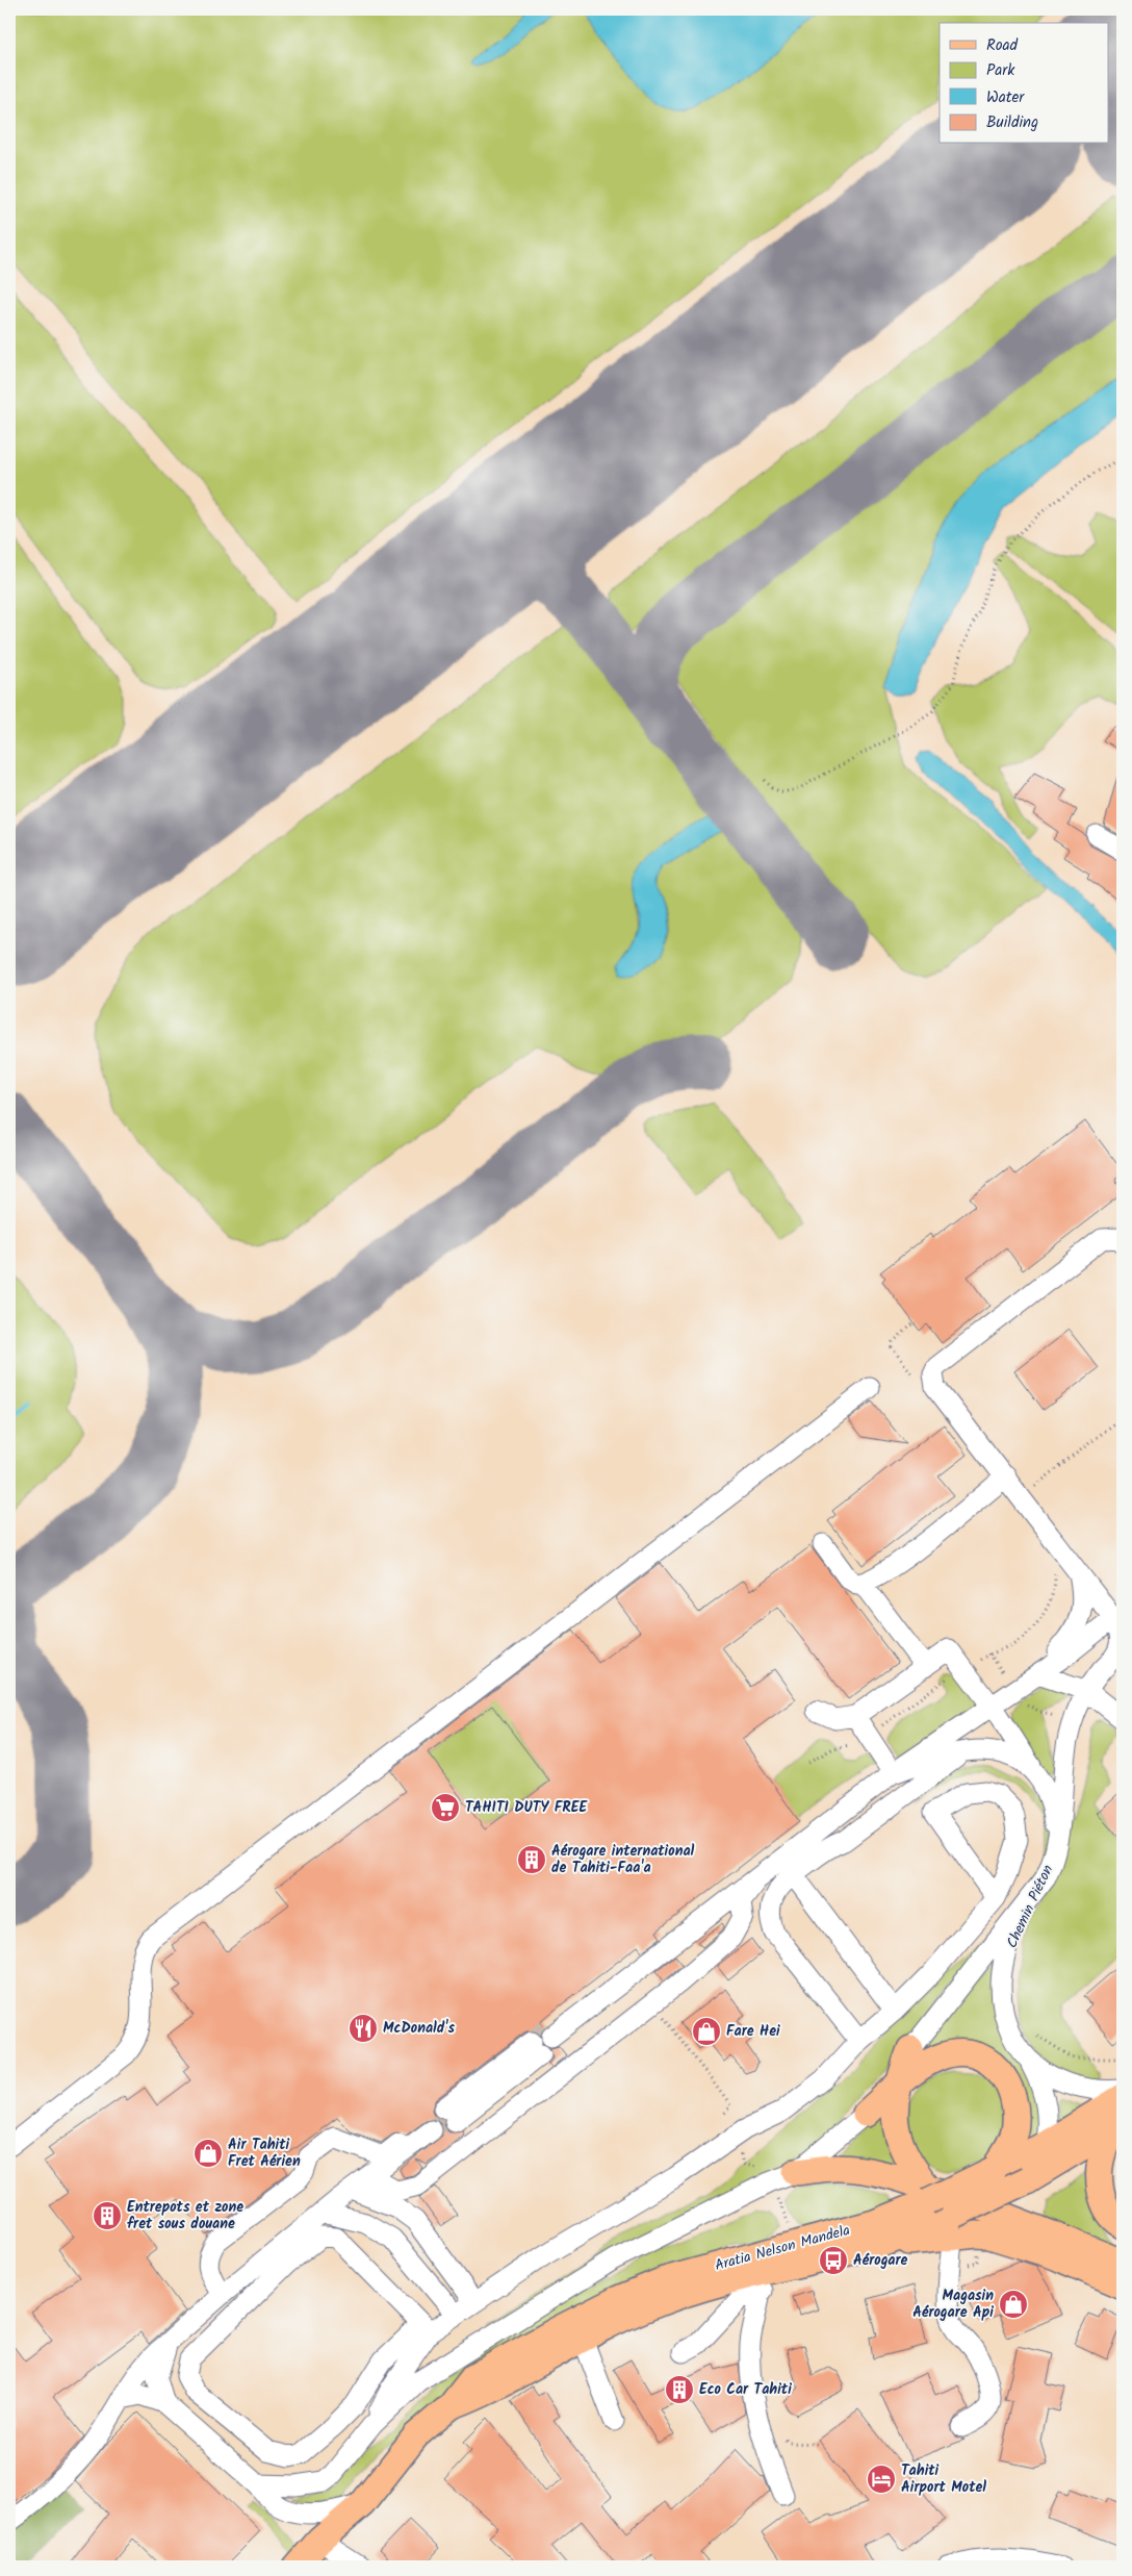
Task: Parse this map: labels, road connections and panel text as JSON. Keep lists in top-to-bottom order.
{
  "streets": {
    "main road": ["Aratia Nelson Mandela"]
  },
  "places": {
    "supermarket": ["TAHITI DUTY FREE"],
    "building": ["Aérogare international de Tahiti-Faa'a", "Entrepots et zone fret sous douane", "Eco Car Tahiti"],
    "restaurant": ["McDonald's"],
    "shop": ["Fare Hei", "Air Tahiti Fret Aérien", "Magasin Aérogare Api"],
    "bus stop": ["Aérogare"],
    "hotel": ["Tahiti Airport Motel"]
  },
  "legend": [
    "Road",
    "Park",
    "Water",
    "Building"
  ]
}
